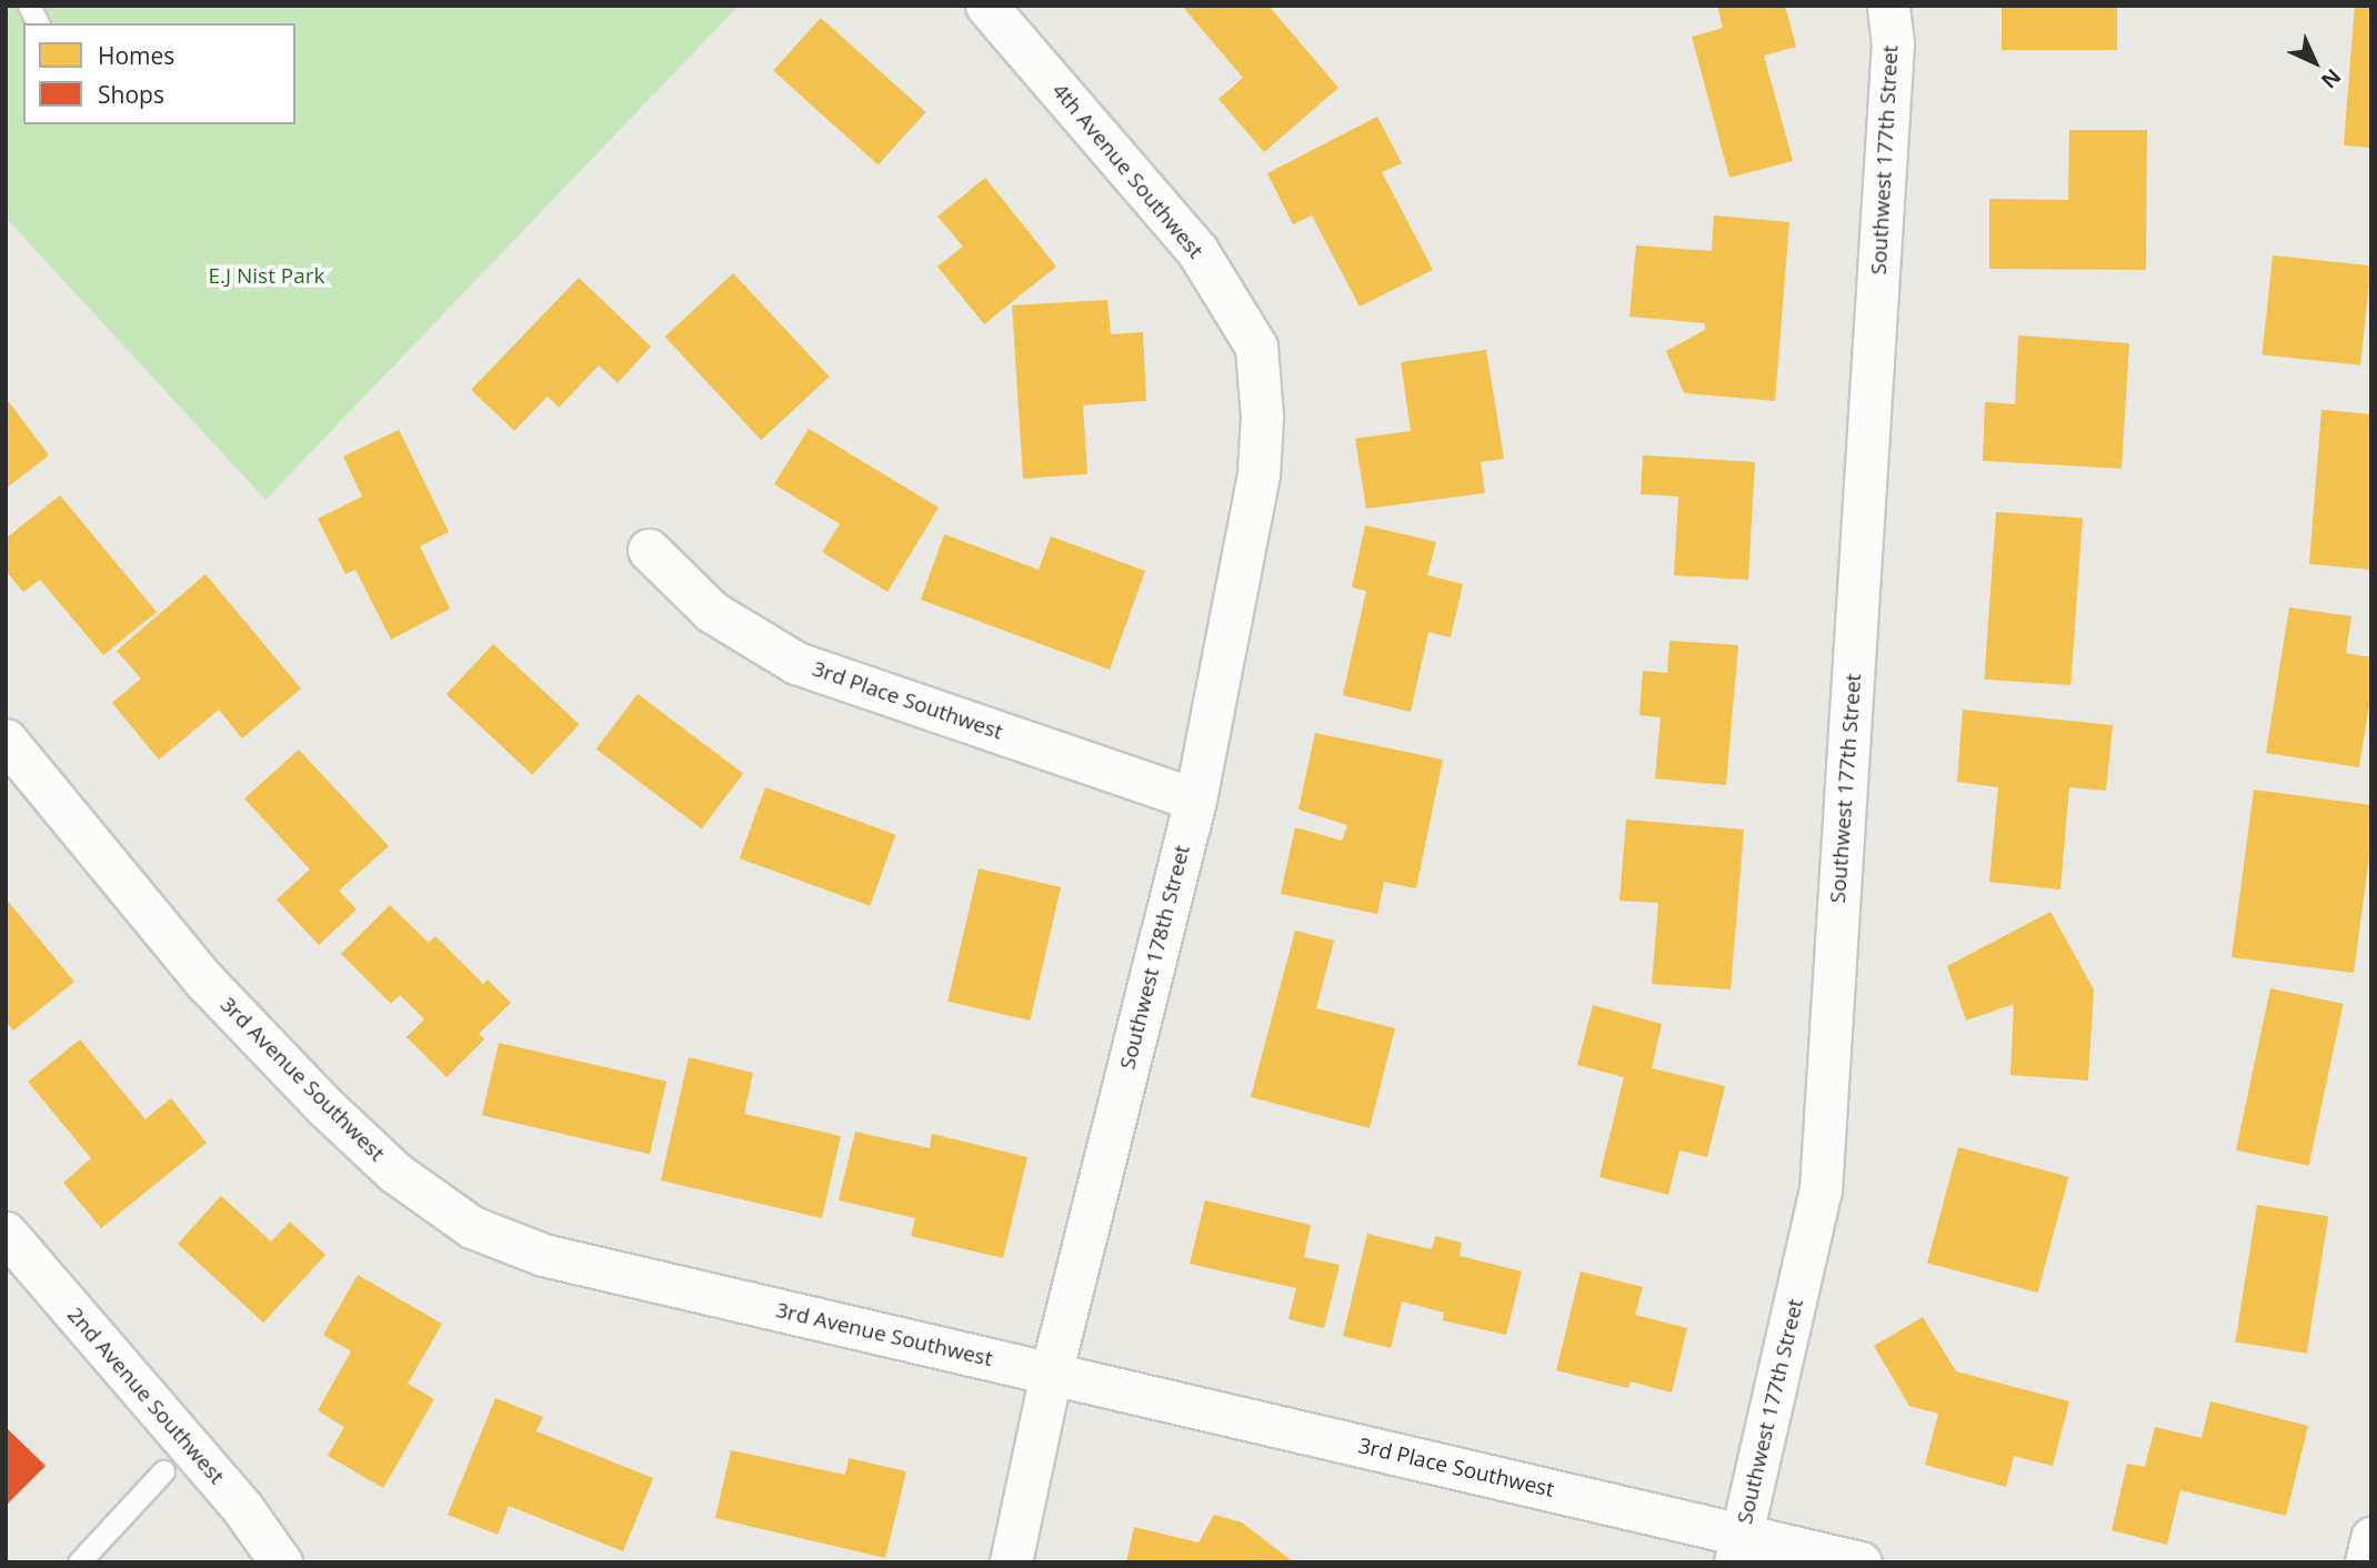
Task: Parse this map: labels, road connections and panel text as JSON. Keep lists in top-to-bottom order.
{
  "streets": {
    "street": [
      "Southwest 177th Street",
      "4th Avenue Southwest",
      "3rd Place Southwest",
      "Southwest 178th Street",
      "3rd Avenue Southwest",
      "2nd Avenue Southwest"
    ]
  },
  "crossings": [
    ["Southwest 177th Street", "3rd Place Southwest"],
    ["4th Avenue Southwest", "Southwest 178th Street"],
    ["3rd Place Southwest", "Southwest 178th Street"],
    ["3rd Place Southwest", "3rd Avenue Southwest"],
    ["Southwest 178th Street", "3rd Avenue Southwest"]
  ],
  "parks": ["E.J Nist Park"],
  "legend": ["Homes", "Shops"],
  "north": "bottom right"
}
